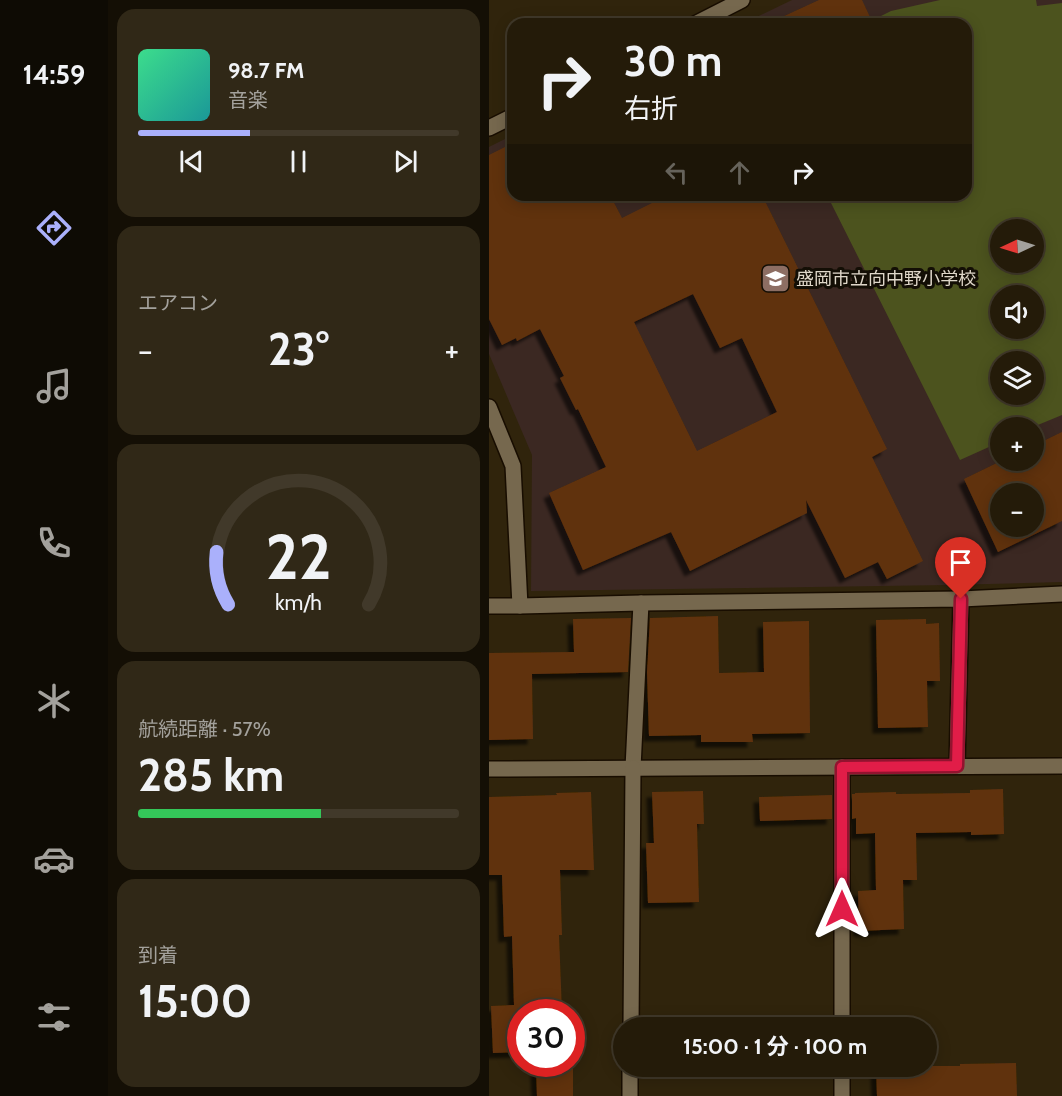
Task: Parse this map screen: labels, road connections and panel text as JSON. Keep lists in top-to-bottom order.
{
  "places": {
    "school or university": ["盛岡市立向中野小学校"]
  },
  "north": "left",
  "page": {
    "tabs": "14:59",
    "turn": ["30 m", "右折"],
    "song": ["98.7 FM", "音楽"],
    "map_buttons": ["+", "−"],
    "tile": [
      "エアコン",
      ["航続距離 · 57%", "285 km"],
      ["到着", "15:00"]
    ],
    "heat": ["−", "23°", "+"],
    "limit": "30",
    "trip": "15:00 · 1 分 · 100 m",
    "gauge": ["22", "km/h"]
  }
}
